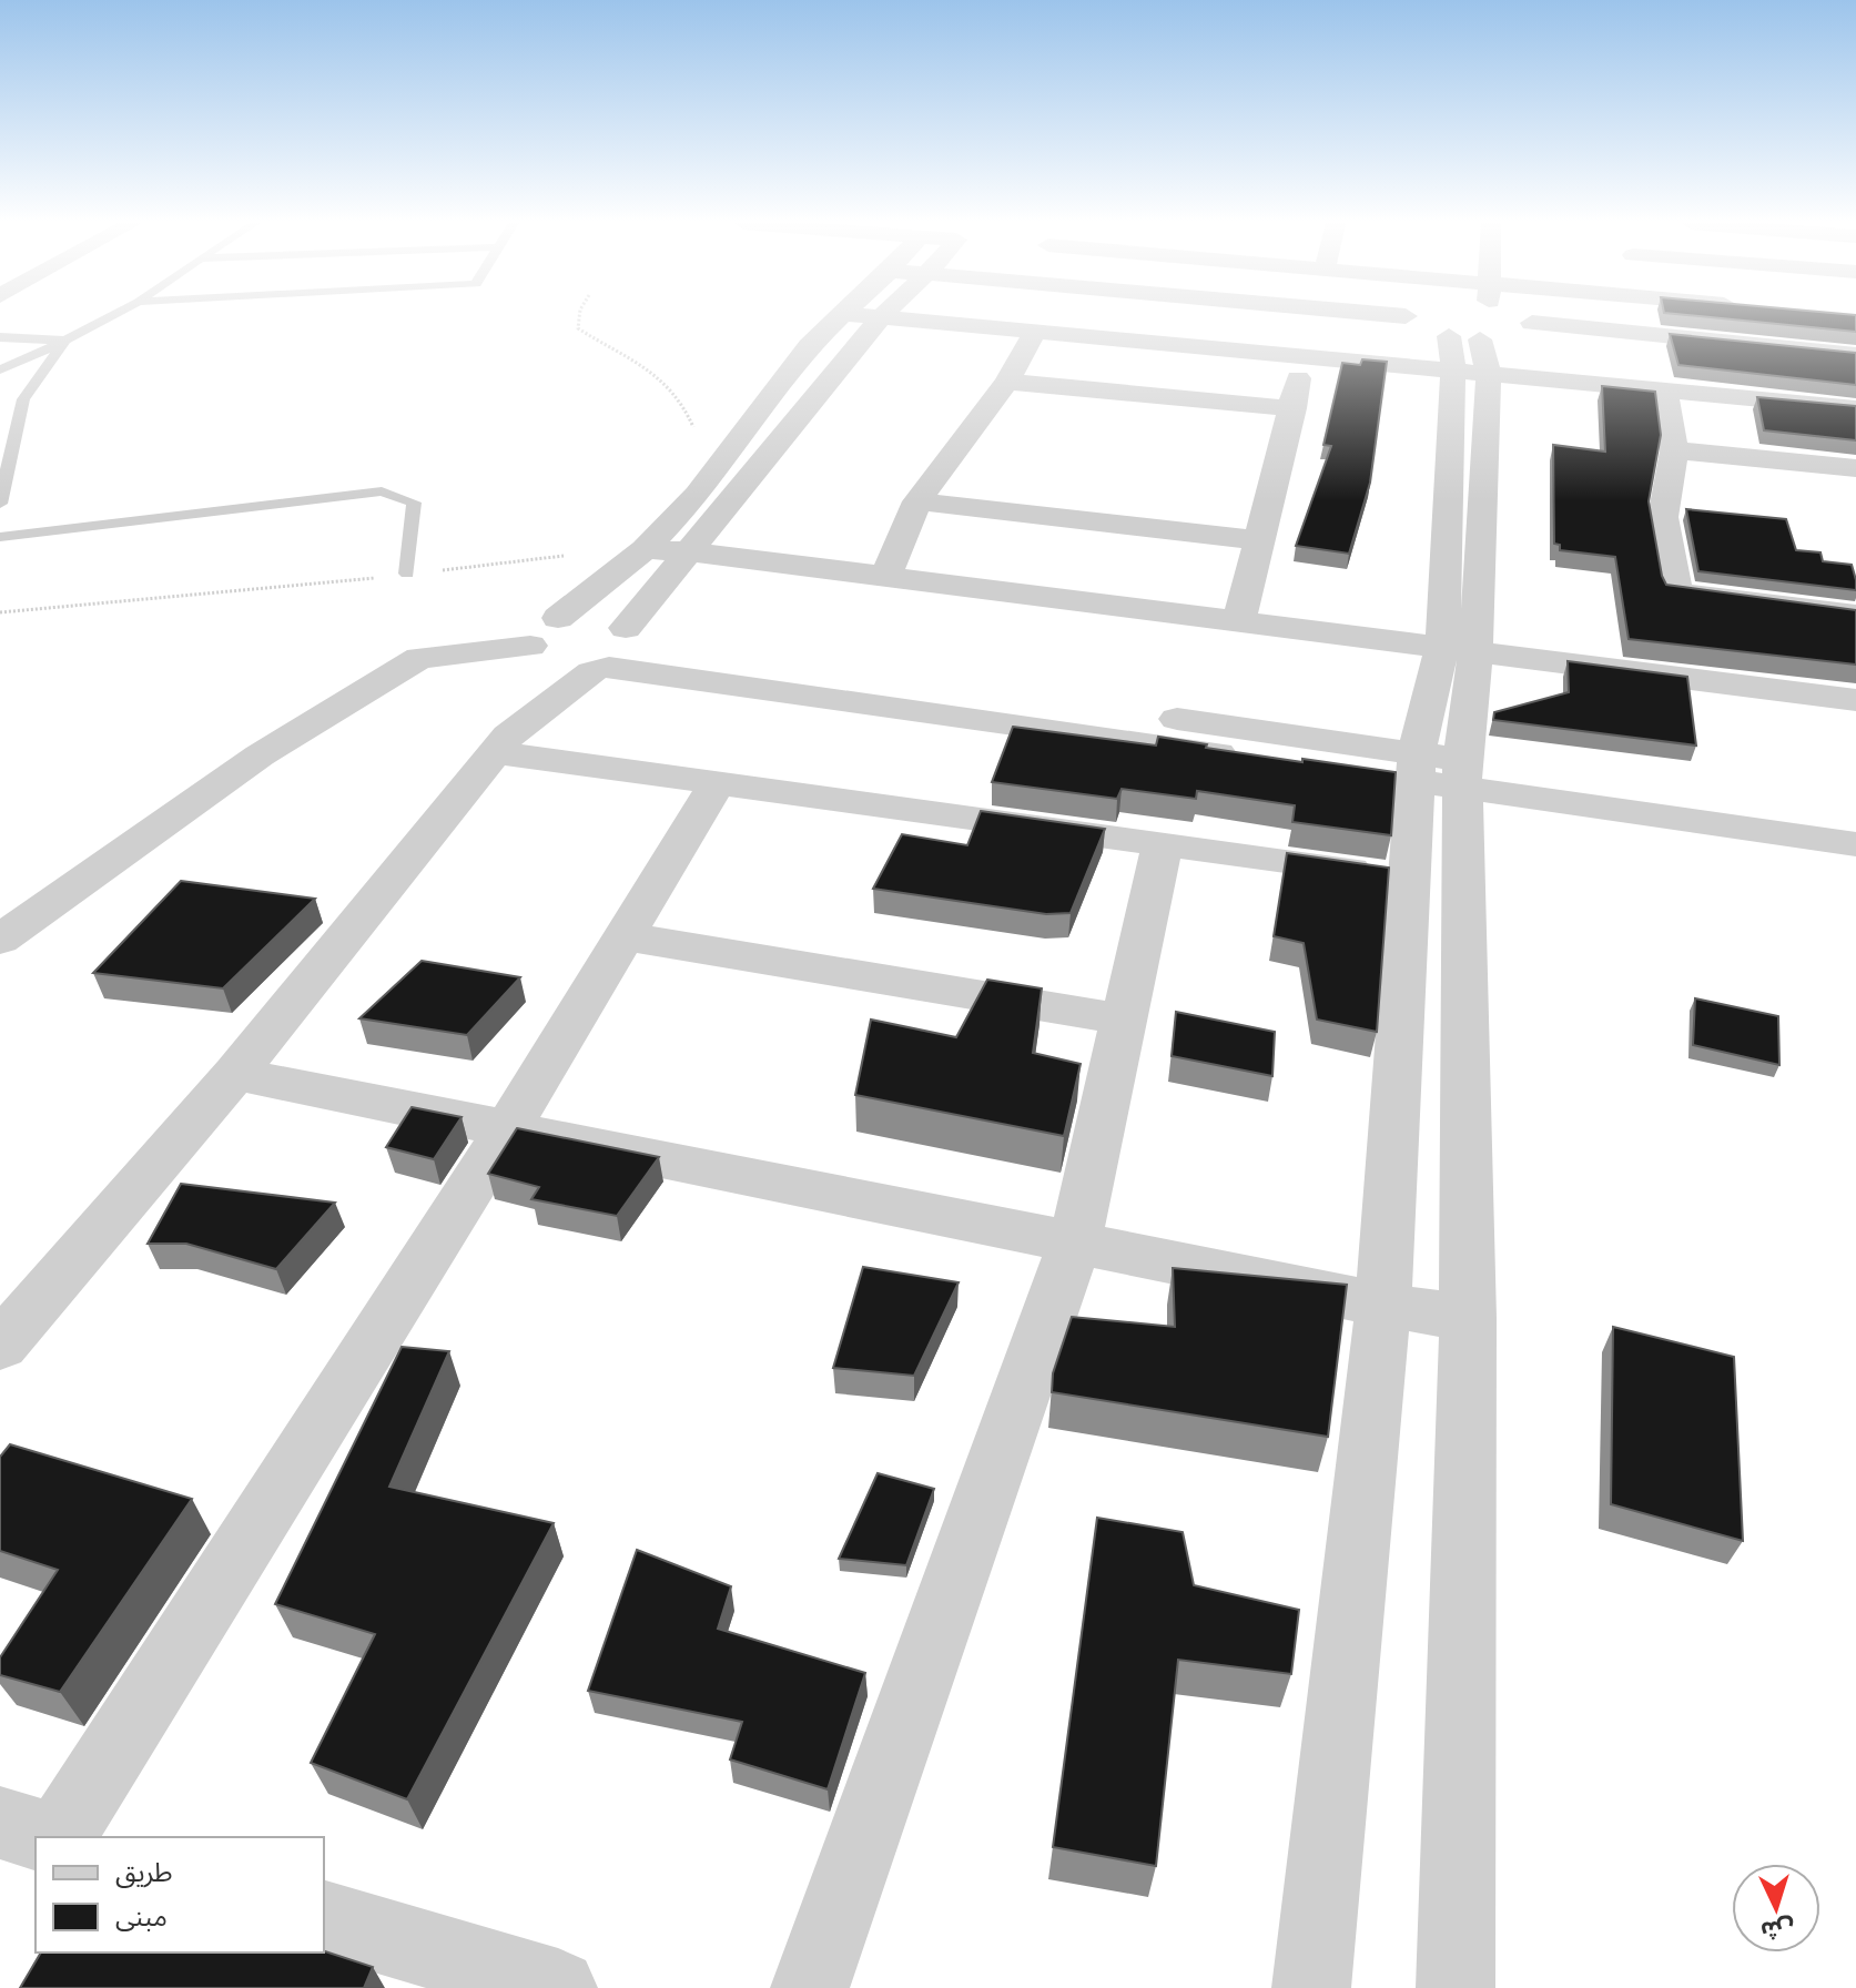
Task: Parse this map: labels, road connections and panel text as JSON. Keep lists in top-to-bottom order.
{
  "legend": ["طريق", "مبنى"],
  "north": "bottom"
}
